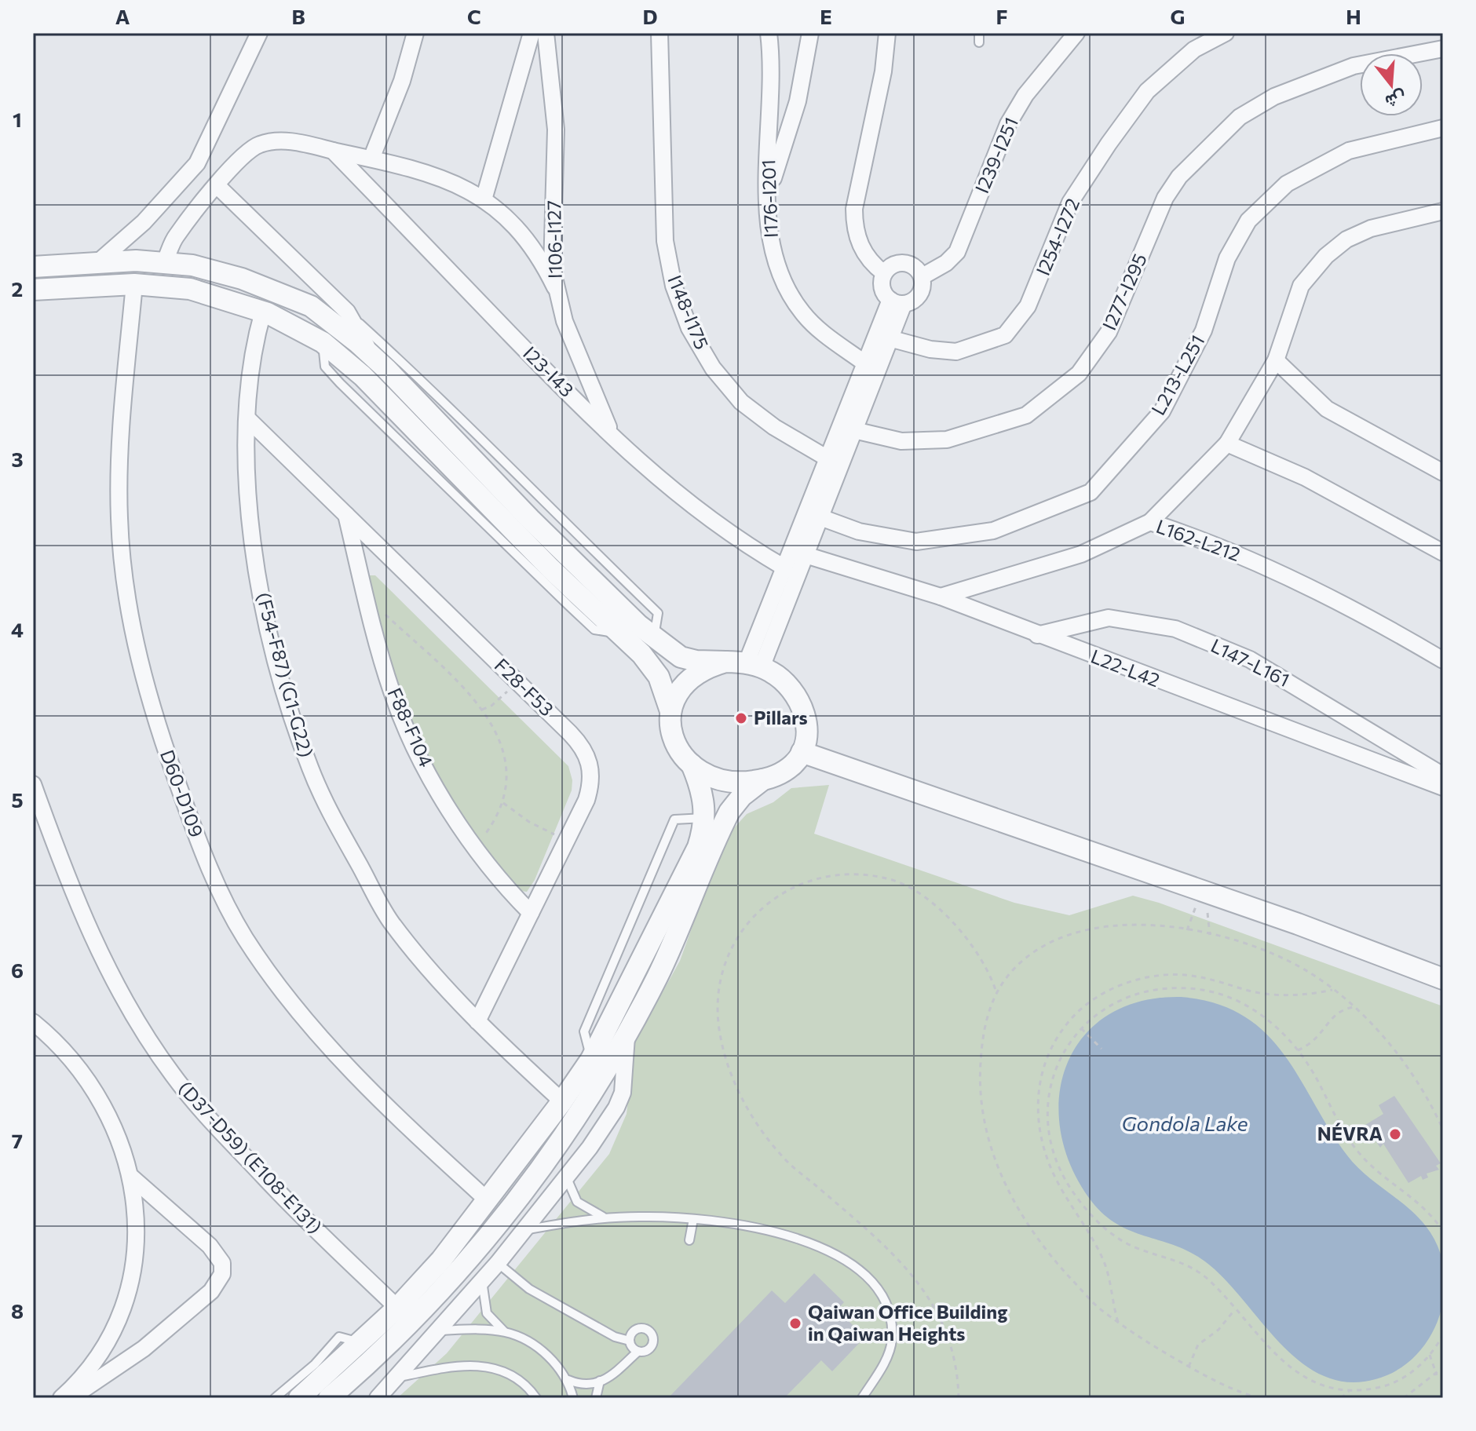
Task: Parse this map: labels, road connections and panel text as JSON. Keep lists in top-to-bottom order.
{
  "streets": {
    "street": [
      "I239-I251",
      "I176-I201",
      "I254-I272",
      "I106-I127",
      "I277-I295",
      "I148-I175",
      "I23-I43",
      "L213-L251",
      "L162-L212",
      "L147-L161",
      "L22-L42",
      "(F54-F87) (G1-G22)",
      "F28-F53",
      "F88-F104",
      "D60-D109",
      "(D37-D59) (E108-E131)"
    ]
  },
  "crossings": [
    ["I106-I127", "I23-I43"],
    ["L162-L212", "L22-L42"],
    ["L147-L161", "L22-L42"],
    ["(F54-F87) (G1-G22)", "F28-F53"],
    ["F28-F53", "F88-F104"]
  ],
  "water": ["Gondola Lake"],
  "places": ["Pillars", "NÉVRA", "Qaiwan Office Building in Qaiwan Heights"],
  "north": "bottom",
  "grid": {
    "columns": [
      "A",
      "B",
      "C",
      "D",
      "E",
      "F",
      "G",
      "H"
    ],
    "rows": [
      "1",
      "2",
      "3",
      "4",
      "5",
      "6",
      "7",
      "8"
    ]
  }
}
